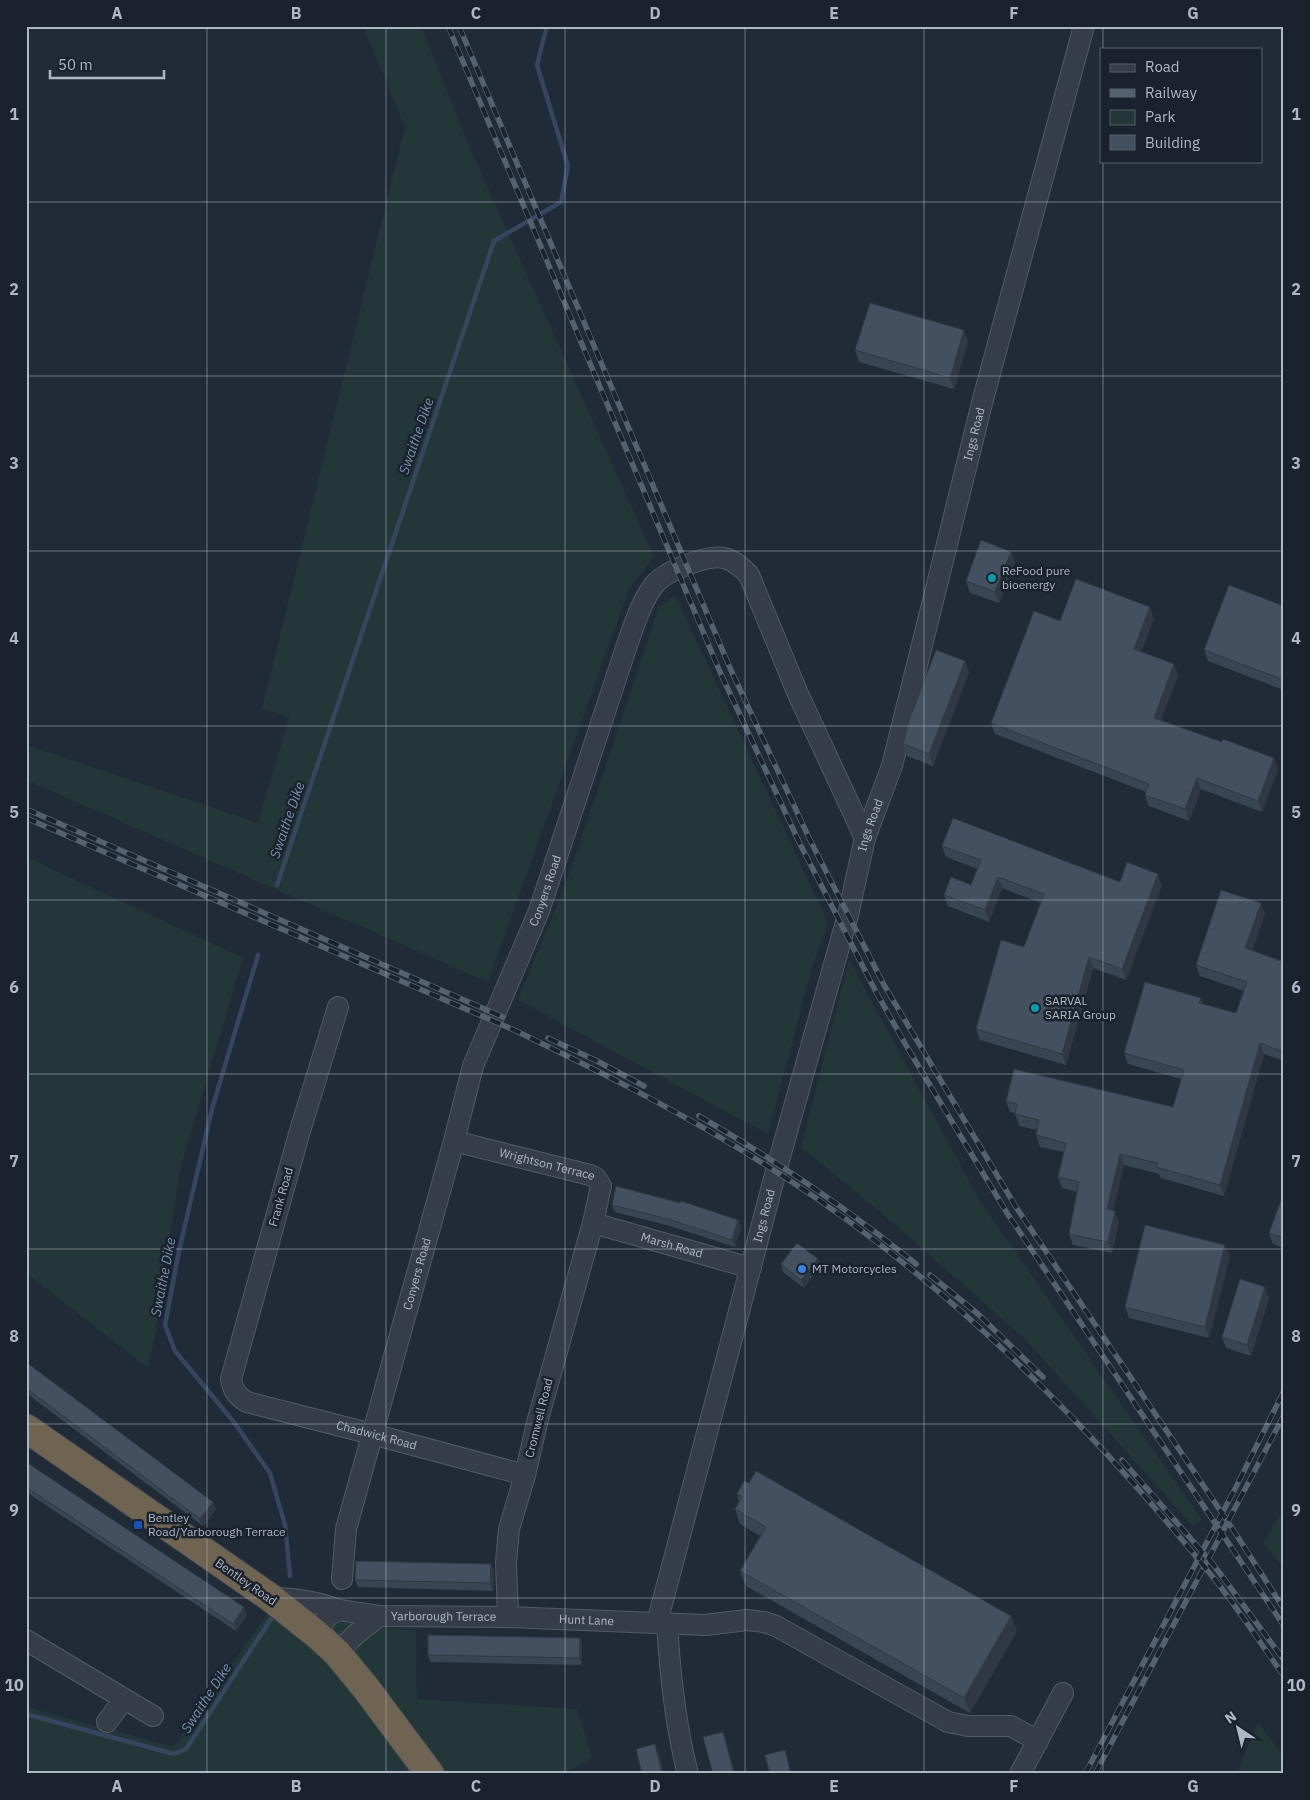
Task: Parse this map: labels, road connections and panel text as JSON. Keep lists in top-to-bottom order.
{
  "streets": {
    "highway": ["Bentley Road"],
    "street": [
      "Ings Road",
      "Conyers Road",
      "Wrightson Terrace",
      "Frank Road",
      "Marsh Road",
      "Cromwell Road",
      "Chadwick Road",
      "Yarborough Terrace",
      "Hunt Lane"
    ]
  },
  "crossings": [
    ["Ings Road", "Conyers Road"],
    ["Ings Road", "Marsh Road"],
    ["Ings Road", "Hunt Lane"],
    ["Conyers Road", "Wrightson Terrace"],
    ["Conyers Road", "Chadwick Road"],
    ["Wrightson Terrace", "Marsh Road"],
    ["Wrightson Terrace", "Cromwell Road"],
    ["Frank Road", "Chadwick Road"],
    ["Marsh Road", "Cromwell Road"],
    ["Cromwell Road", "Chadwick Road"],
    ["Cromwell Road", "Yarborough Terrace"],
    ["Cromwell Road", "Hunt Lane"],
    ["Bentley Road", "Yarborough Terrace"],
    ["Yarborough Terrace", "Hunt Lane"]
  ],
  "water": ["Swaithe Dike"],
  "places": {
    "other": ["ReFood pure bioenergy", "SARVAL SARIA Group", "MT Motorcycles"],
    "transit": ["Bentley Road/Yarborough Terrace"]
  },
  "legend": [
    "Road",
    "Railway",
    "Park",
    "Building"
  ],
  "scale_bar": "50 m",
  "north": "top left",
  "grid": {
    "columns": [
      "A",
      "B",
      "C",
      "D",
      "E",
      "F",
      "G"
    ],
    "rows": [
      "1",
      "2",
      "3",
      "4",
      "5",
      "6",
      "7",
      "8",
      "9",
      "10"
    ]
  }
}
